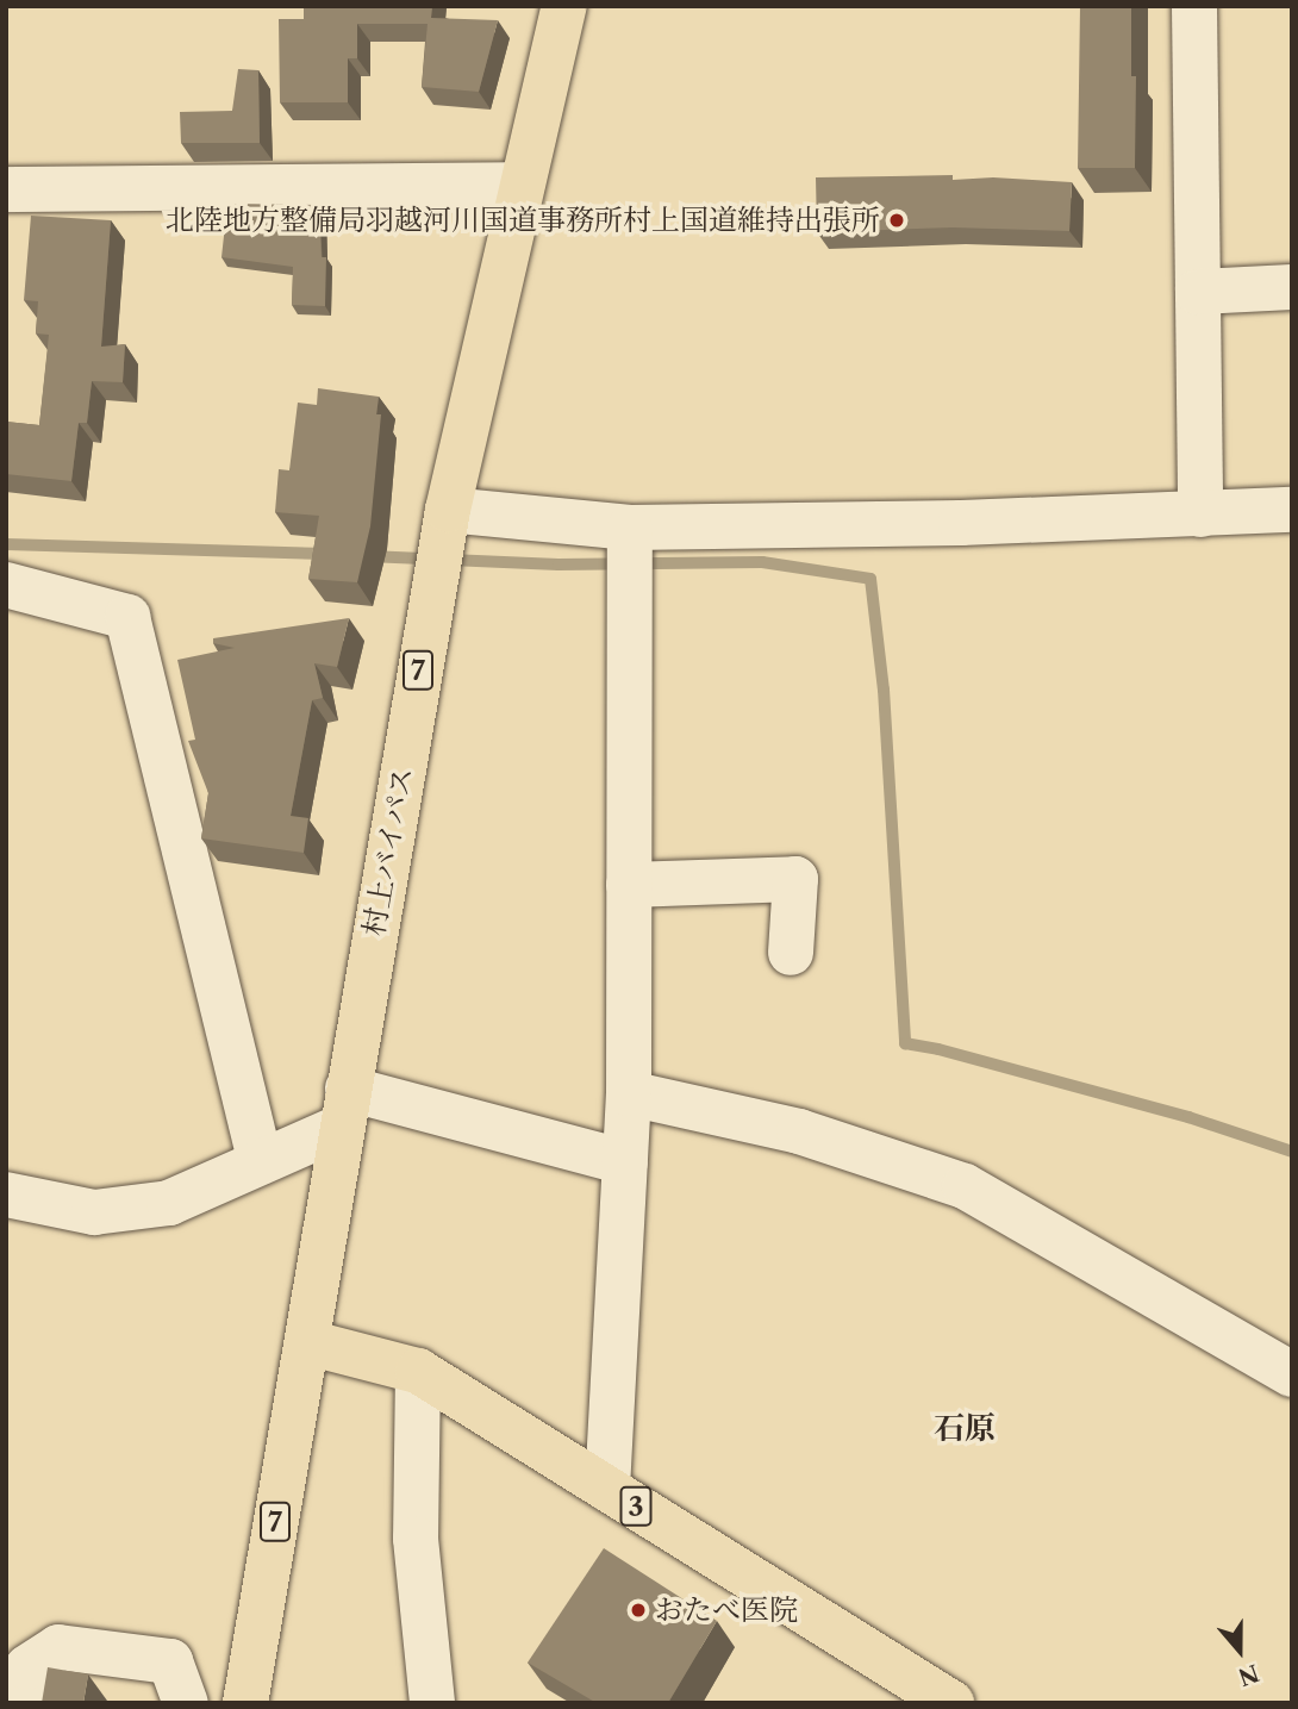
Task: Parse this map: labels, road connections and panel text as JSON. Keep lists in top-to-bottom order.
{
  "streets": {
    "main road": ["7", "村上バイパス", "3"]
  },
  "crossings": [
    ["村上バイパス", "3"]
  ],
  "districts": ["石原"],
  "places": ["北陸地方整備局羽越河川国道事務所村上国道維持出張所", "おたべ医院"],
  "north": "bottom"
}
